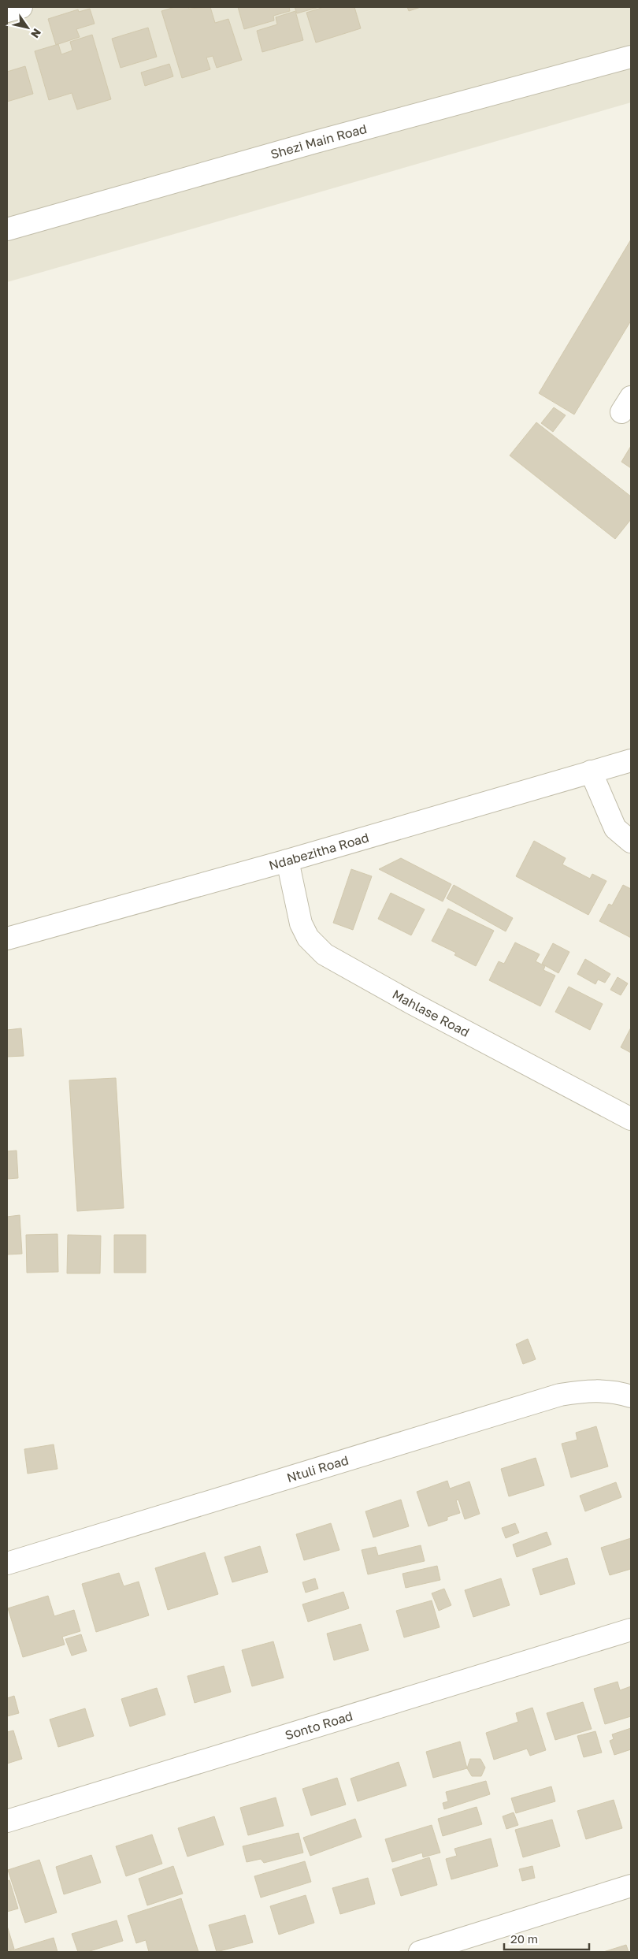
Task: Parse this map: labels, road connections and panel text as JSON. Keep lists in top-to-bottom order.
{
  "streets": {
    "street": [
      "Shezi Main Road",
      "Ndabezitha Road",
      "Mahlase Road",
      "Ntuli Road",
      "Sonto Road"
    ]
  },
  "crossings": [
    ["Ndabezitha Road", "Mahlase Road"]
  ],
  "scale_bar": "20 m",
  "north": "bottom right"
}
